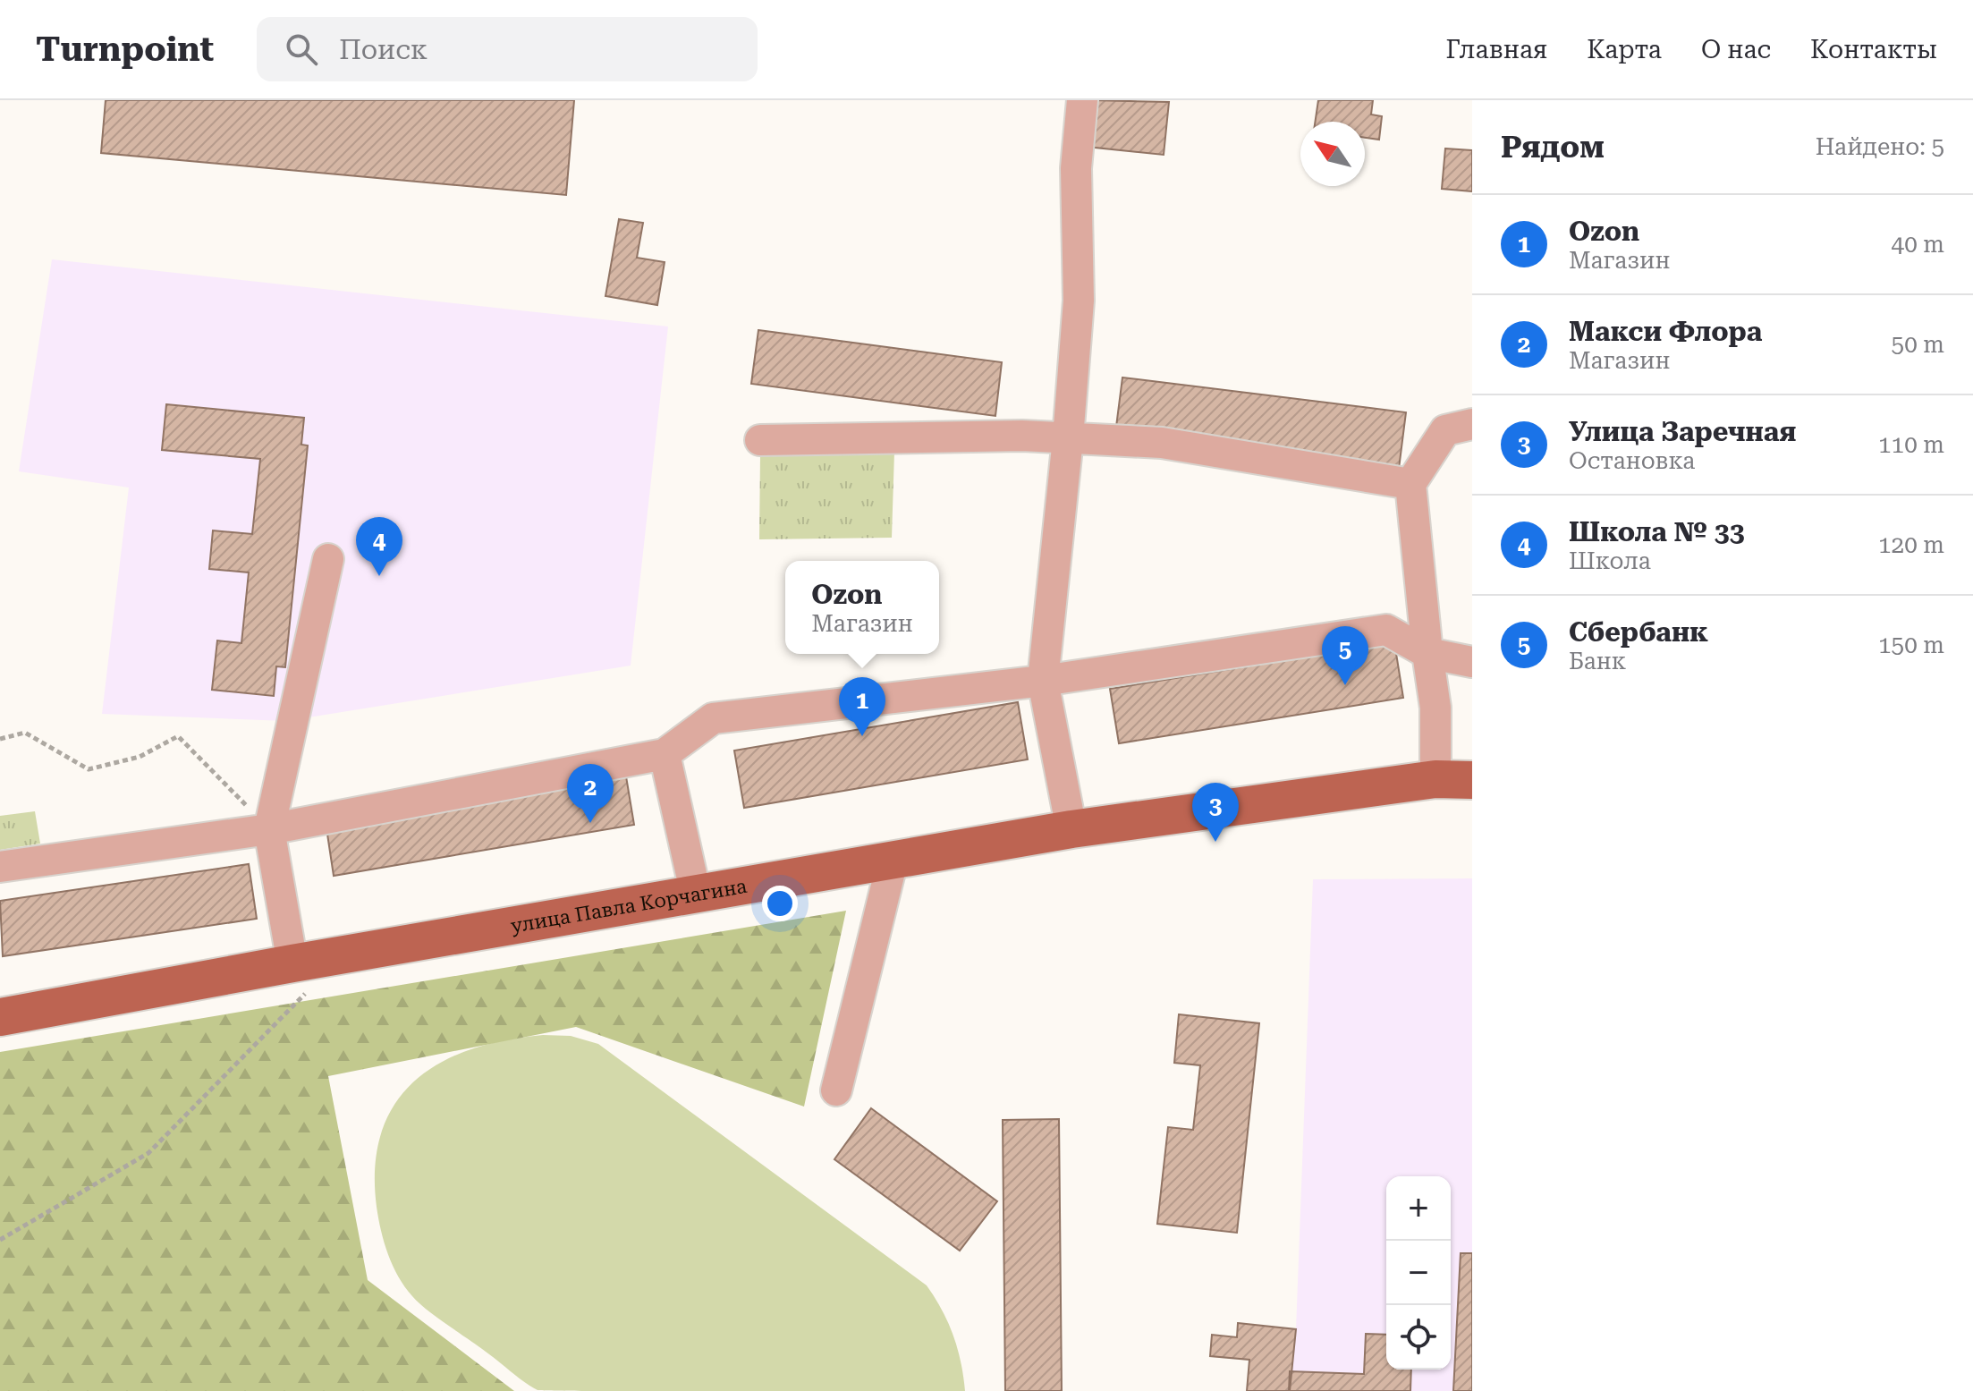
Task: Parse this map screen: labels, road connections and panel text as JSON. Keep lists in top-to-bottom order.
{
  "streets": {
    "main road": ["улица Павла Корчагина"]
  },
  "north": "top left",
  "page": {
    "header": "Turnpoint",
    "search": "Поиск",
    "nav": [
      "Главная",
      "Карта",
      "О нас",
      "Контакты"
    ],
    "heading": ["Рядом", "Найдено: 5"],
    "list": [
      {
        "mark": "1",
        "name": "Ozon",
        "note": "Магазин",
        "value": "40 m"
      },
      {
        "mark": "2",
        "name": "Макси Флора",
        "note": "Магазин",
        "value": "50 m"
      },
      {
        "mark": "3",
        "name": "Улица Заречная",
        "note": "Остановка",
        "value": "110 m"
      },
      {
        "mark": "4",
        "name": "Школа № 33",
        "note": "Школа",
        "value": "120 m"
      },
      {
        "mark": "5",
        "name": "Сбербанк",
        "note": "Банк",
        "value": "150 m"
      }
    ],
    "pins": [
      "4",
      "5",
      "1",
      "2",
      "3"
    ],
    "popup": ["Ozon", "Магазин"],
    "map_buttons": ["+", "−"]
  }
}
